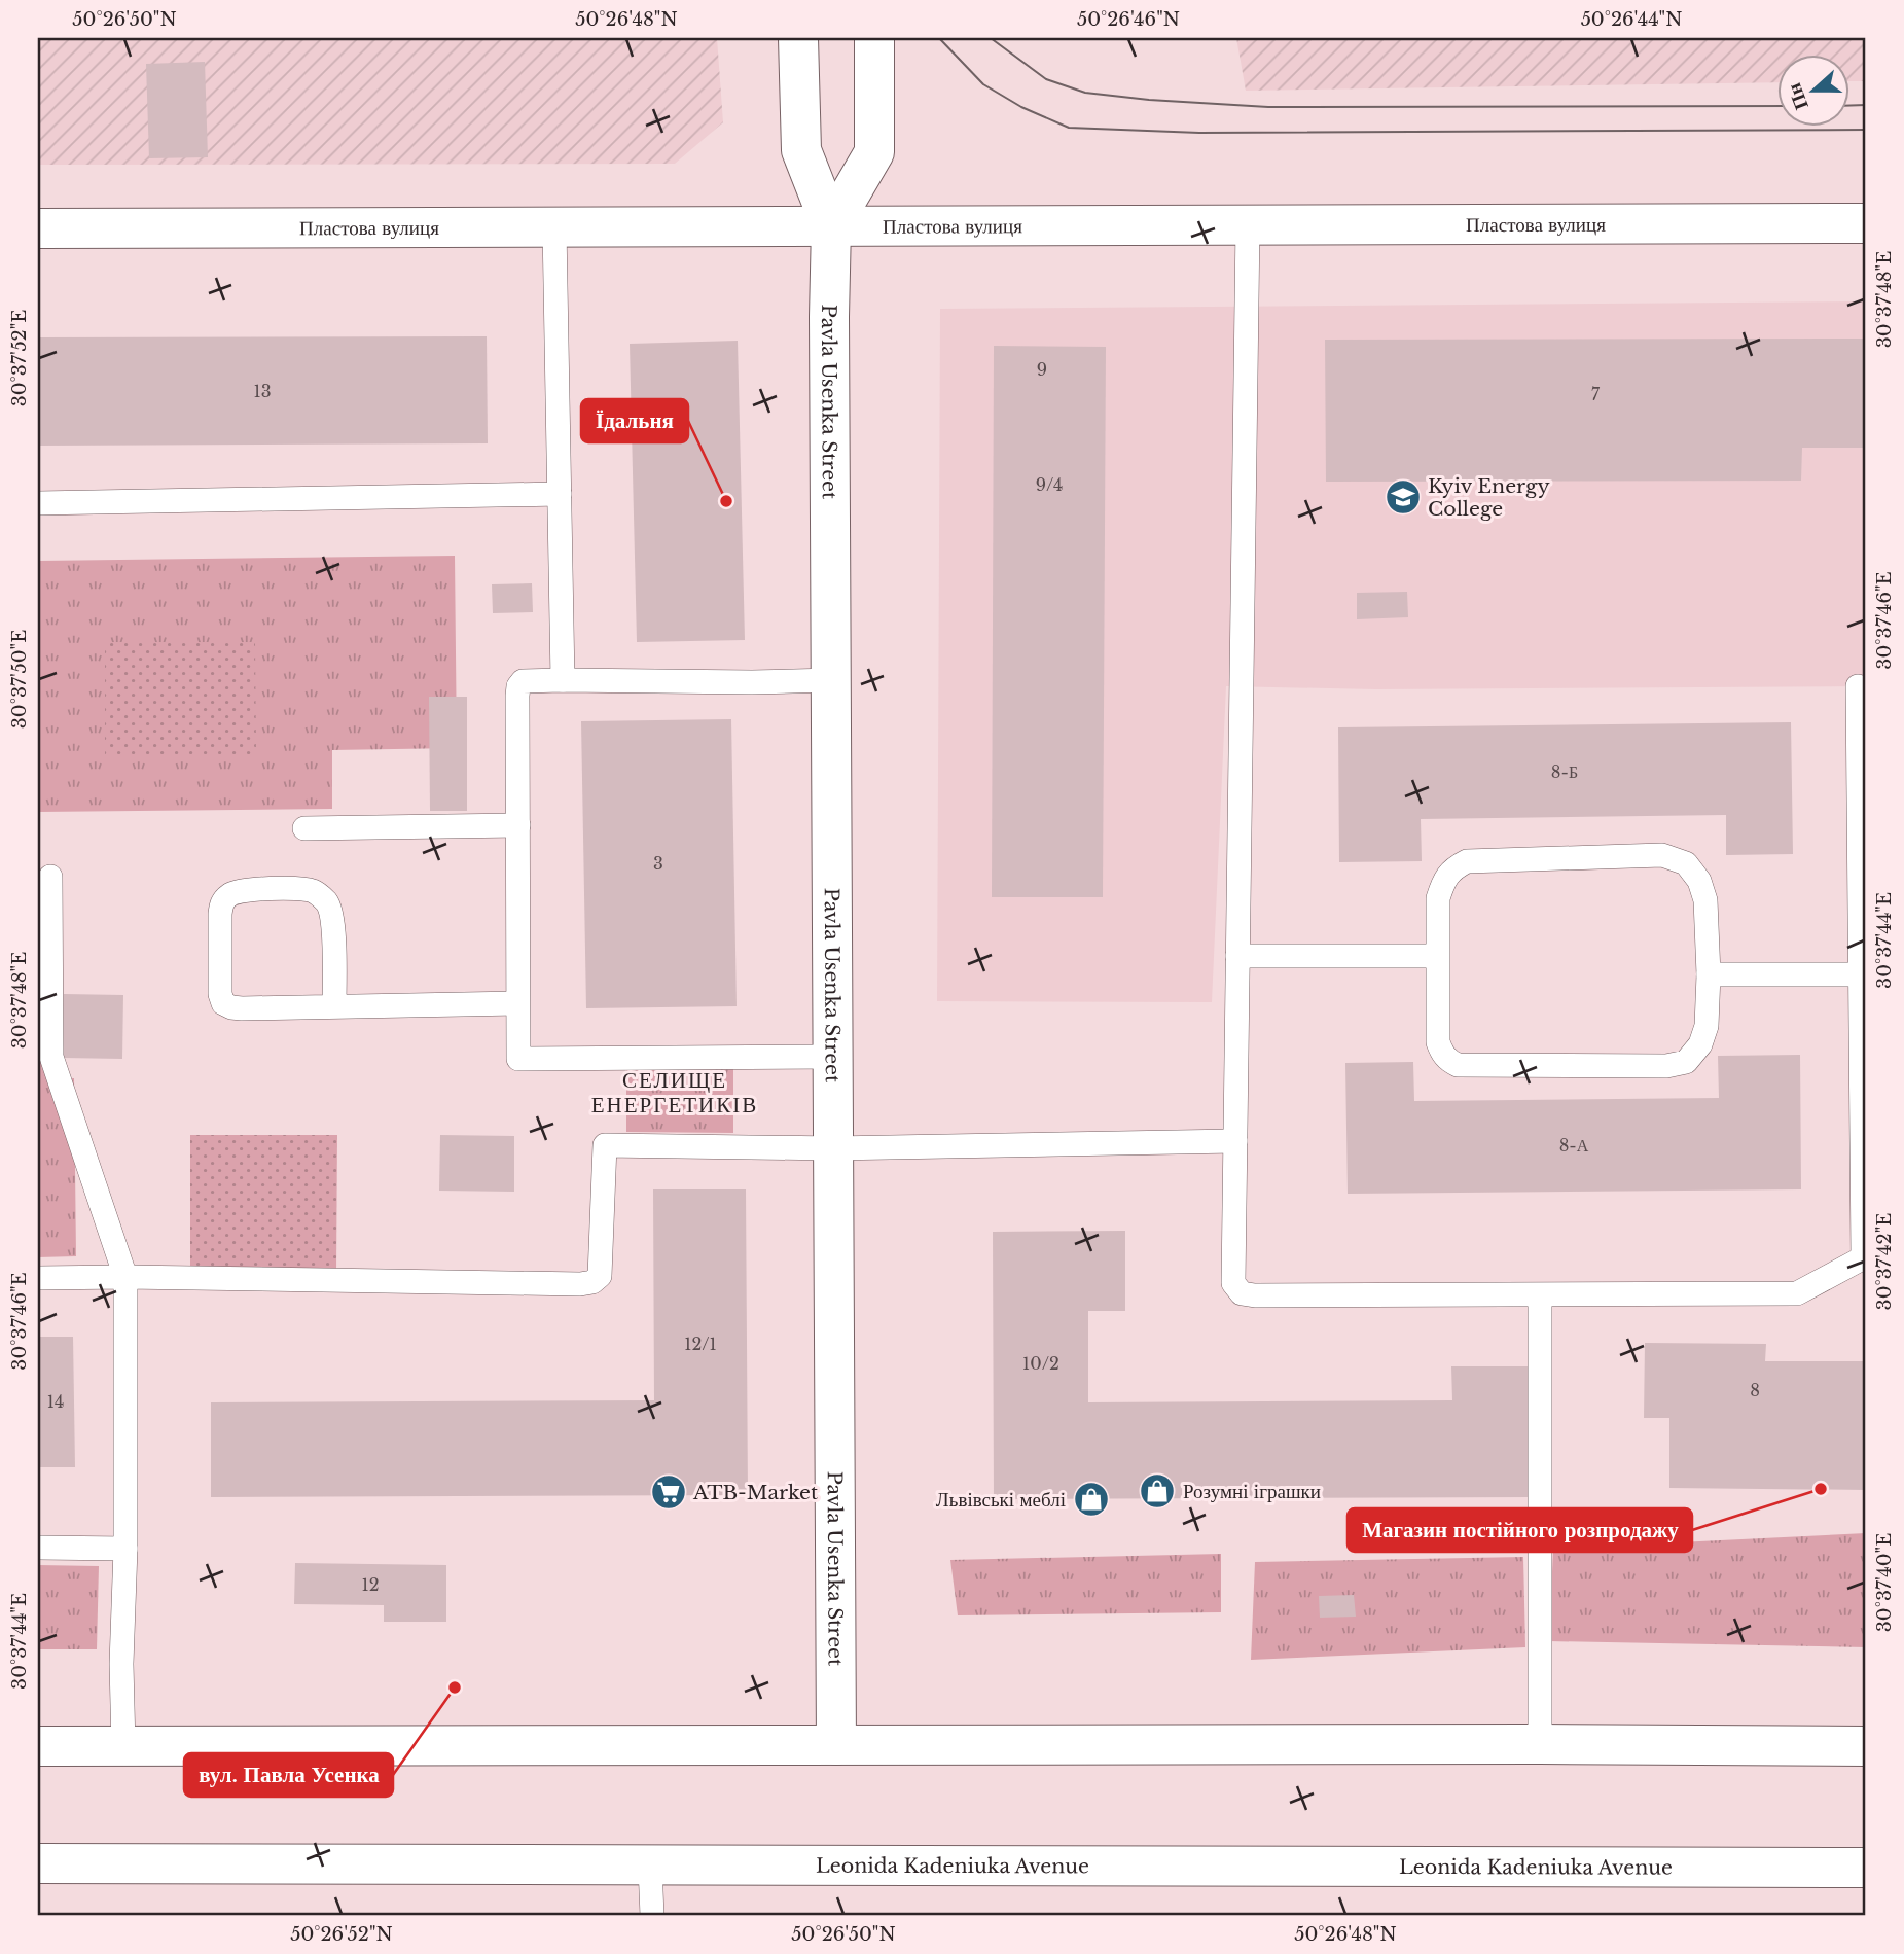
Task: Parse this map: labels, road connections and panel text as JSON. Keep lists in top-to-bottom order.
{
  "streets": {
    "main road": ["Пластова вулиця", "Pavla Usenka Street", "Leonida Kadeniuka Avenue"]
  },
  "crossings": [
    ["Пластова вулиця", "Pavla Usenka Street"]
  ],
  "districts": ["СЕЛИЩЕ ЕНЕРГЕТИКІВ"],
  "places": {
    "school or university": ["Kyiv Energy College"],
    "other": ["Їдальня", "Магазин постійного розпродажу", "вул. Павла Усенка"],
    "shop": ["Розумні іграшки", "Львівські меблі"],
    "supermarket": ["ATB-Market"]
  },
  "house_numbers": [
    "9",
    "13",
    "7",
    "9/4",
    "8-Б",
    "3",
    "8-А",
    "12/1",
    "10/2",
    "8",
    "14",
    "12"
  ],
  "north": "left",
  "coordinates": [
    "50°26'50\"N",
    "50°26'48\"N",
    "50°26'46\"N",
    "50°26'44\"N",
    "30°37'48\"E",
    "30°37'52\"E",
    "30°37'46\"E",
    "30°37'50\"E",
    "30°37'44\"E",
    "30°37'42\"E",
    "30°37'40\"E",
    "50°26'52\"N"
  ]
}
